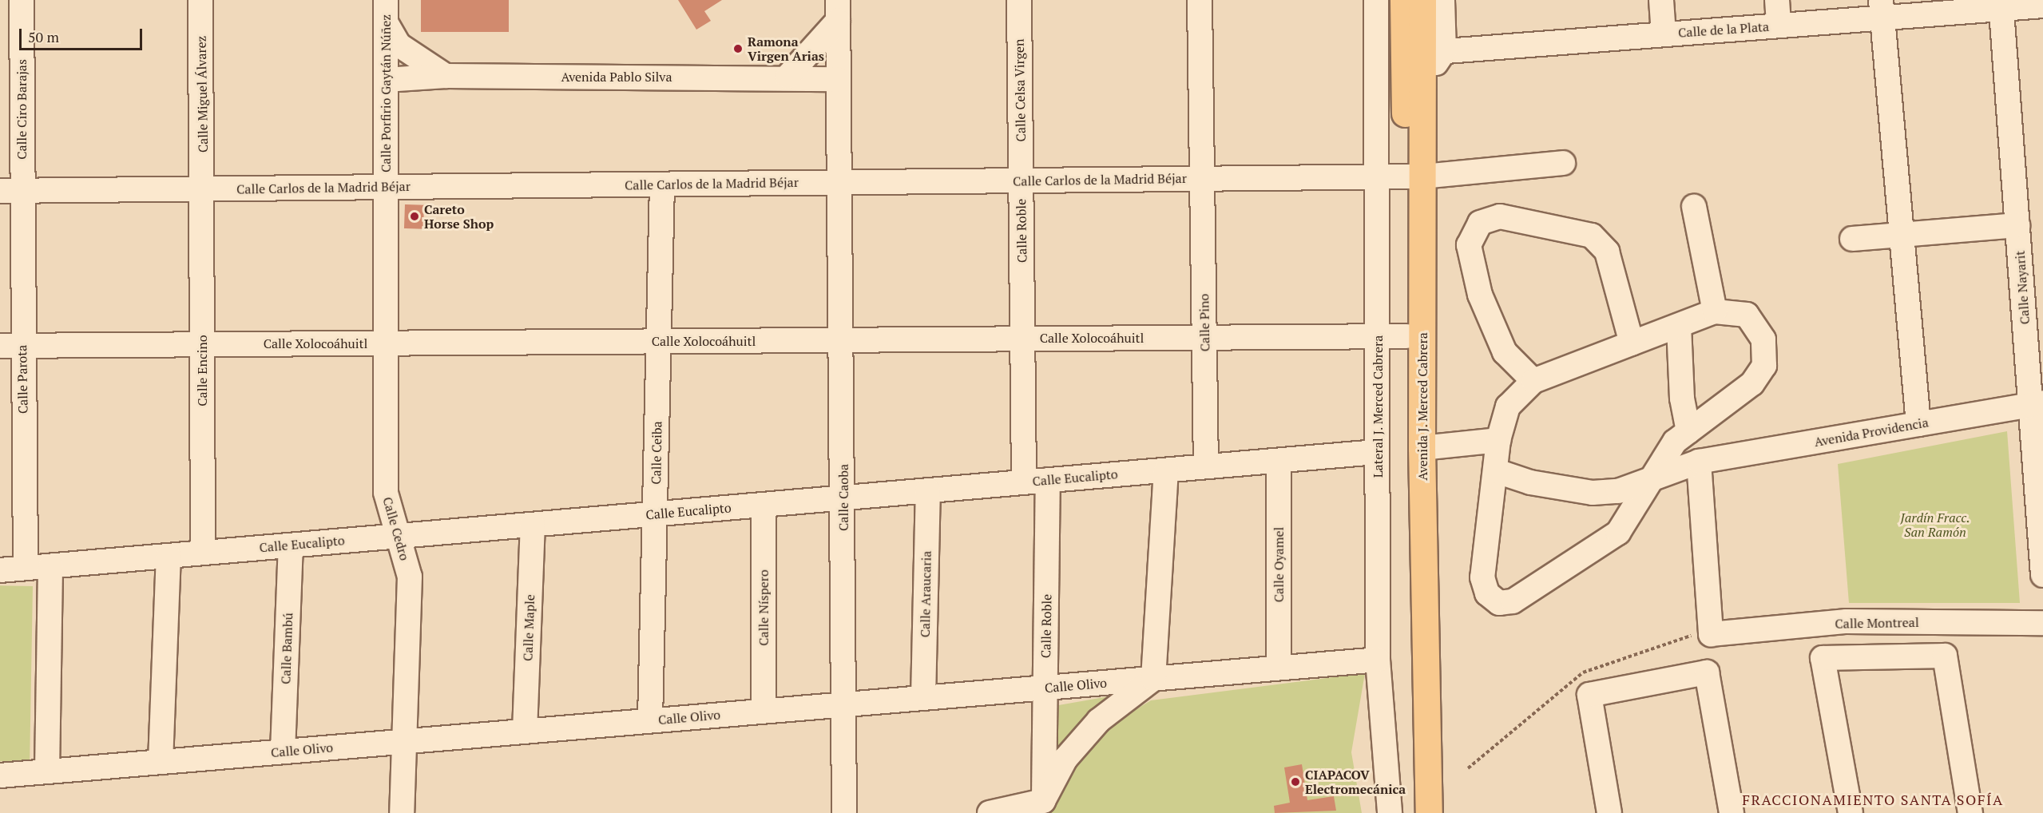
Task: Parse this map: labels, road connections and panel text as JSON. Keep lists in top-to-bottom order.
{
  "streets": {
    "main road": ["Avenida J. Merced Cabrera"],
    "street": [
      "Calle de la Plata",
      "Avenida Pablo Silva",
      "Calle Celsa Virgen",
      "Calle Porfirio Gaytán Núñez",
      "Calle Miguel Álvarez",
      "Calle Ciro Barajas",
      "Calle Carlos de la Madrid Béjar",
      "Calle Roble",
      "Calle Nayarit",
      "Calle Pino",
      "Calle Xolocoáhuitl",
      "Calle Encino",
      "Calle Parota",
      "Lateral J. Merced Cabrera",
      "Avenida Providencia",
      "Calle Ceiba",
      "Calle Eucalipto",
      "Calle Caoba",
      "Calle Cedro",
      "Calle Oyamel",
      "Calle Araucaria",
      "Calle Níspero",
      "Calle Montreal",
      "Calle Maple",
      "Calle Bambú",
      "Calle Olivo"
    ]
  },
  "crossings": [
    ["Calle de la Plata", "Calle Nayarit"],
    ["Calle de la Plata", "Avenida J. Merced Cabrera"],
    ["Avenida Pablo Silva", "Calle Porfirio Gaytán Núñez"],
    ["Avenida Pablo Silva", "Calle Caoba"],
    ["Calle Celsa Virgen", "Calle Carlos de la Madrid Béjar"],
    ["Calle Celsa Virgen", "Calle Roble"],
    ["Calle Porfirio Gaytán Núñez", "Calle Carlos de la Madrid Béjar"],
    ["Calle Porfirio Gaytán Núñez", "Calle Cedro"],
    ["Calle Miguel Álvarez", "Calle Carlos de la Madrid Béjar"],
    ["Calle Miguel Álvarez", "Calle Encino"],
    ["Calle Ciro Barajas", "Calle Carlos de la Madrid Béjar"],
    ["Calle Ciro Barajas", "Calle Parota"],
    ["Calle Carlos de la Madrid Béjar", "Calle Roble"],
    ["Calle Carlos de la Madrid Béjar", "Calle Pino"],
    ["Calle Carlos de la Madrid Béjar", "Calle Encino"],
    ["Calle Carlos de la Madrid Béjar", "Calle Parota"],
    ["Calle Carlos de la Madrid Béjar", "Lateral J. Merced Cabrera"],
    ["Calle Carlos de la Madrid Béjar", "Avenida J. Merced Cabrera"],
    ["Calle Carlos de la Madrid Béjar", "Calle Ceiba"],
    ["Calle Carlos de la Madrid Béjar", "Calle Caoba"],
    ["Calle Carlos de la Madrid Béjar", "Calle Cedro"],
    ["Calle Roble", "Calle Xolocoáhuitl"],
    ["Calle Roble", "Calle Eucalipto"],
    ["Calle Roble", "Calle Olivo"],
    ["Calle Nayarit", "Avenida Providencia"],
    ["Calle Pino", "Calle Xolocoáhuitl"],
    ["Calle Pino", "Calle Eucalipto"],
    ["Calle Xolocoáhuitl", "Calle Encino"],
    ["Calle Xolocoáhuitl", "Calle Parota"],
    ["Calle Xolocoáhuitl", "Lateral J. Merced Cabrera"],
    ["Calle Xolocoáhuitl", "Avenida J. Merced Cabrera"],
    ["Calle Xolocoáhuitl", "Calle Ceiba"],
    ["Calle Xolocoáhuitl", "Calle Caoba"],
    ["Calle Xolocoáhuitl", "Calle Cedro"],
    ["Calle Encino", "Calle Eucalipto"],
    ["Calle Parota", "Calle Eucalipto"],
    ["Lateral J. Merced Cabrera", "Calle Eucalipto"],
    ["Lateral J. Merced Cabrera", "Calle Olivo"],
    ["Avenida Providencia", "Calle Montreal"],
    ["Calle Ceiba", "Calle Eucalipto"],
    ["Calle Ceiba", "Calle Olivo"],
    ["Calle Eucalipto", "Calle Caoba"],
    ["Calle Eucalipto", "Calle Cedro"],
    ["Calle Eucalipto", "Calle Oyamel"],
    ["Calle Eucalipto", "Calle Araucaria"],
    ["Calle Eucalipto", "Calle Níspero"],
    ["Calle Eucalipto", "Calle Maple"],
    ["Calle Eucalipto", "Calle Bambú"],
    ["Calle Caoba", "Calle Olivo"],
    ["Calle Cedro", "Calle Olivo"],
    ["Calle Oyamel", "Calle Olivo"],
    ["Calle Araucaria", "Calle Olivo"],
    ["Calle Níspero", "Calle Olivo"],
    ["Calle Maple", "Calle Olivo"],
    ["Calle Bambú", "Calle Olivo"]
  ],
  "districts": ["FRACCIONAMIENTO SANTA SOFÍA"],
  "parks": ["Jardín Fracc. San Ramón"],
  "places": ["Ramona Virgen Arias", "Careto Horse Shop", "CIAPACOV Electromecánica"],
  "scale_bar": "50 m"
}
